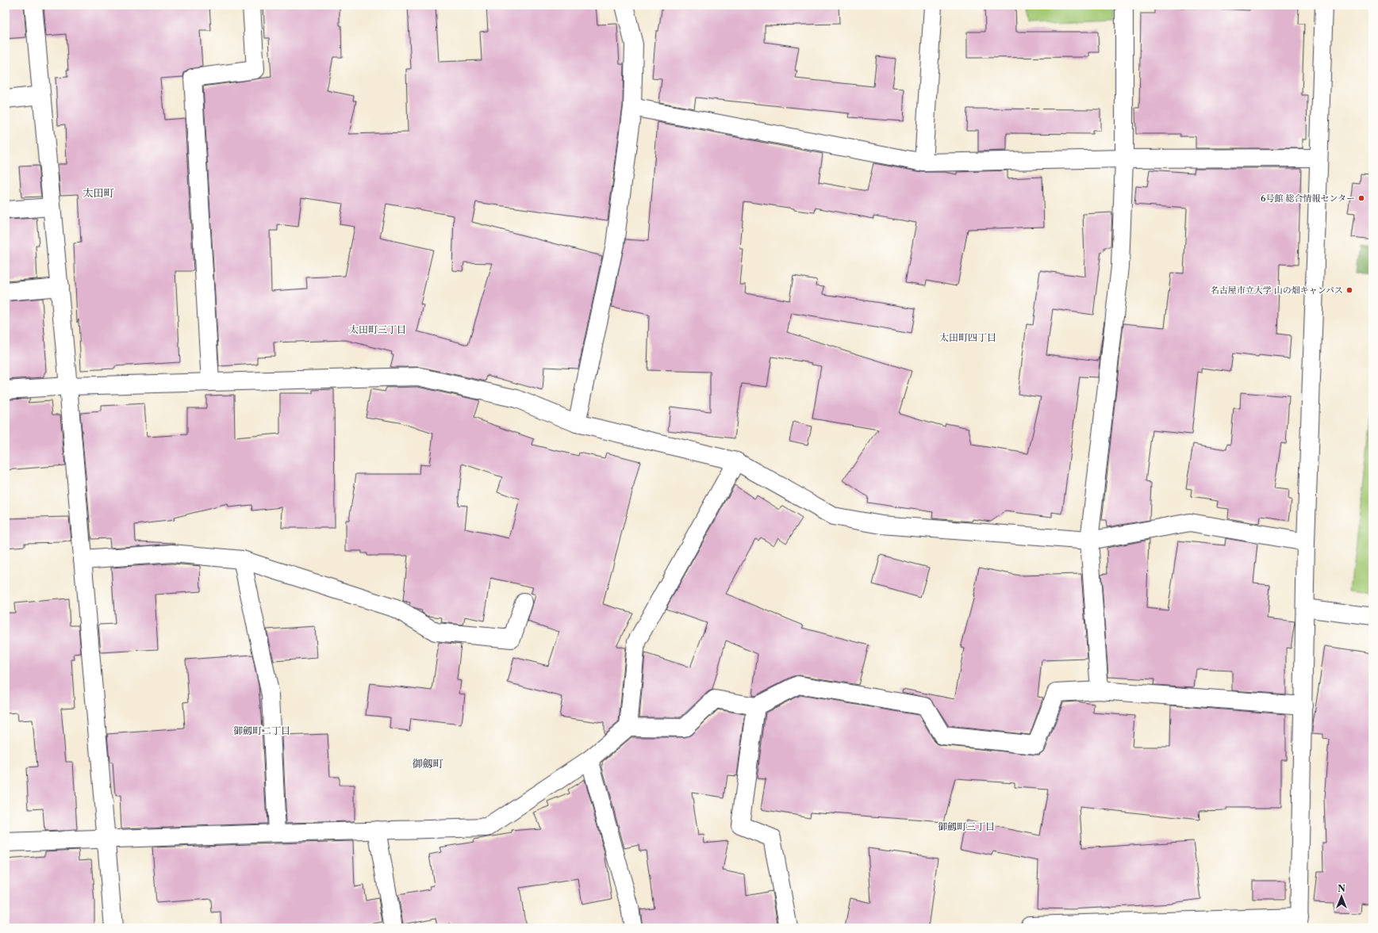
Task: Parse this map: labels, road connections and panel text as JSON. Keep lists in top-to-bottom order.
{
  "districts": [
    "太田町",
    "太田町三丁目",
    "太田町四丁目",
    "御劔町二丁目",
    "御劔町",
    "御劔町三丁目"
  ],
  "places": ["6号館 総合情報センター", "名古屋市立大学 山の畑キャンパス"],
  "north": "top"
}
